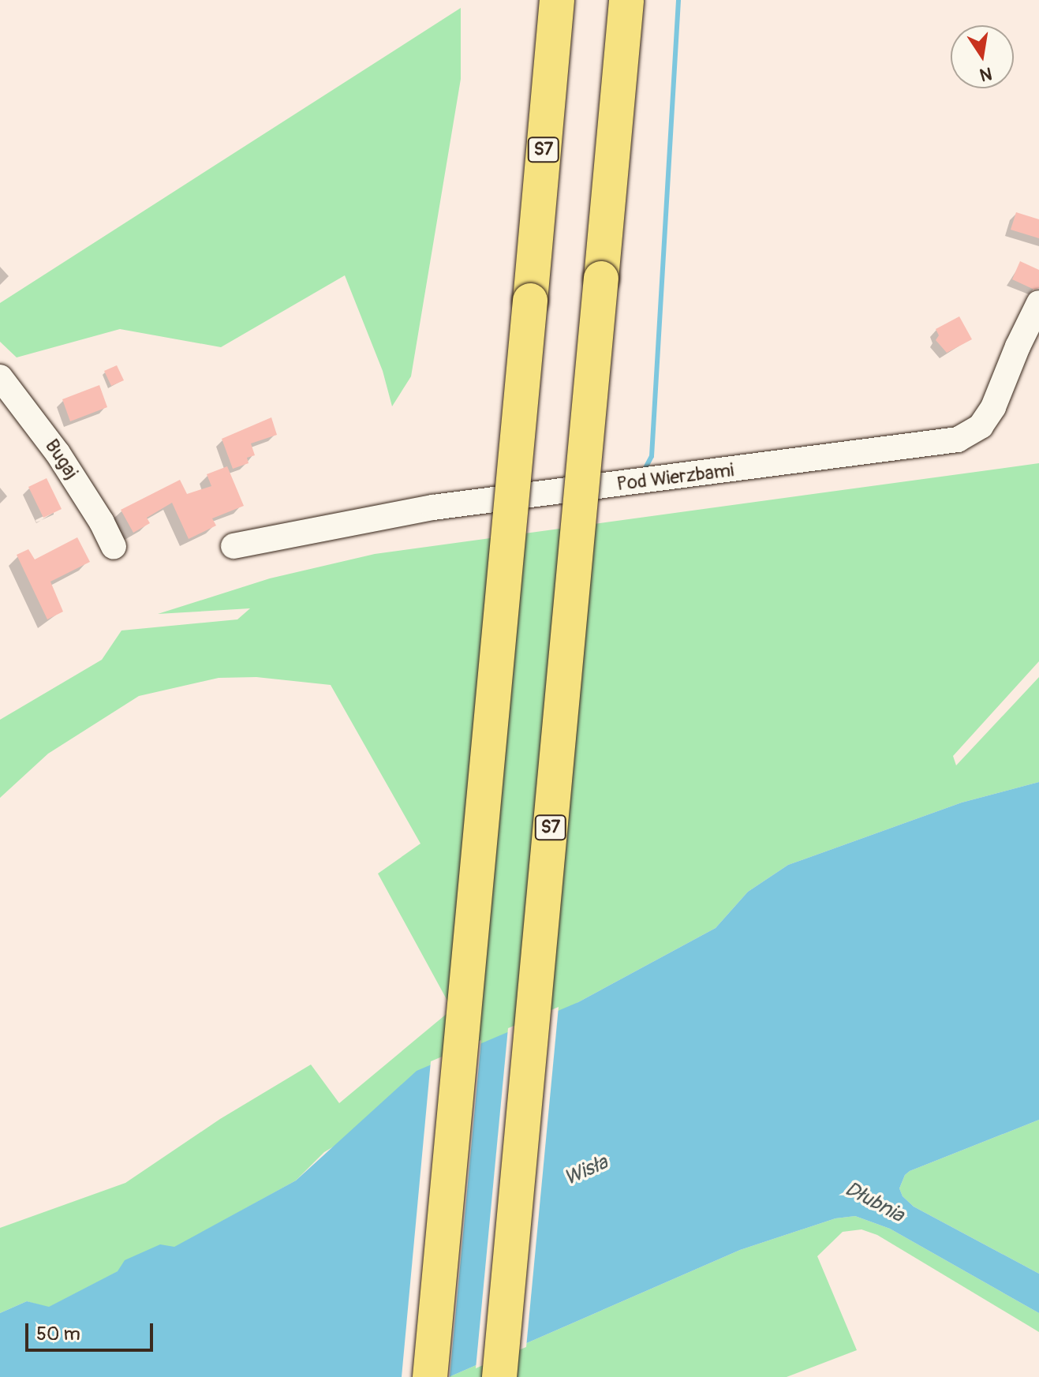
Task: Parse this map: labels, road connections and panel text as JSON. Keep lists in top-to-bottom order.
{
  "streets": {
    "highway": ["S7"],
    "street": ["Bugaj", "Pod Wierzbami"]
  },
  "water": ["Wisła", "Dłubnia"],
  "scale_bar": "50 m",
  "north": "bottom"
}
